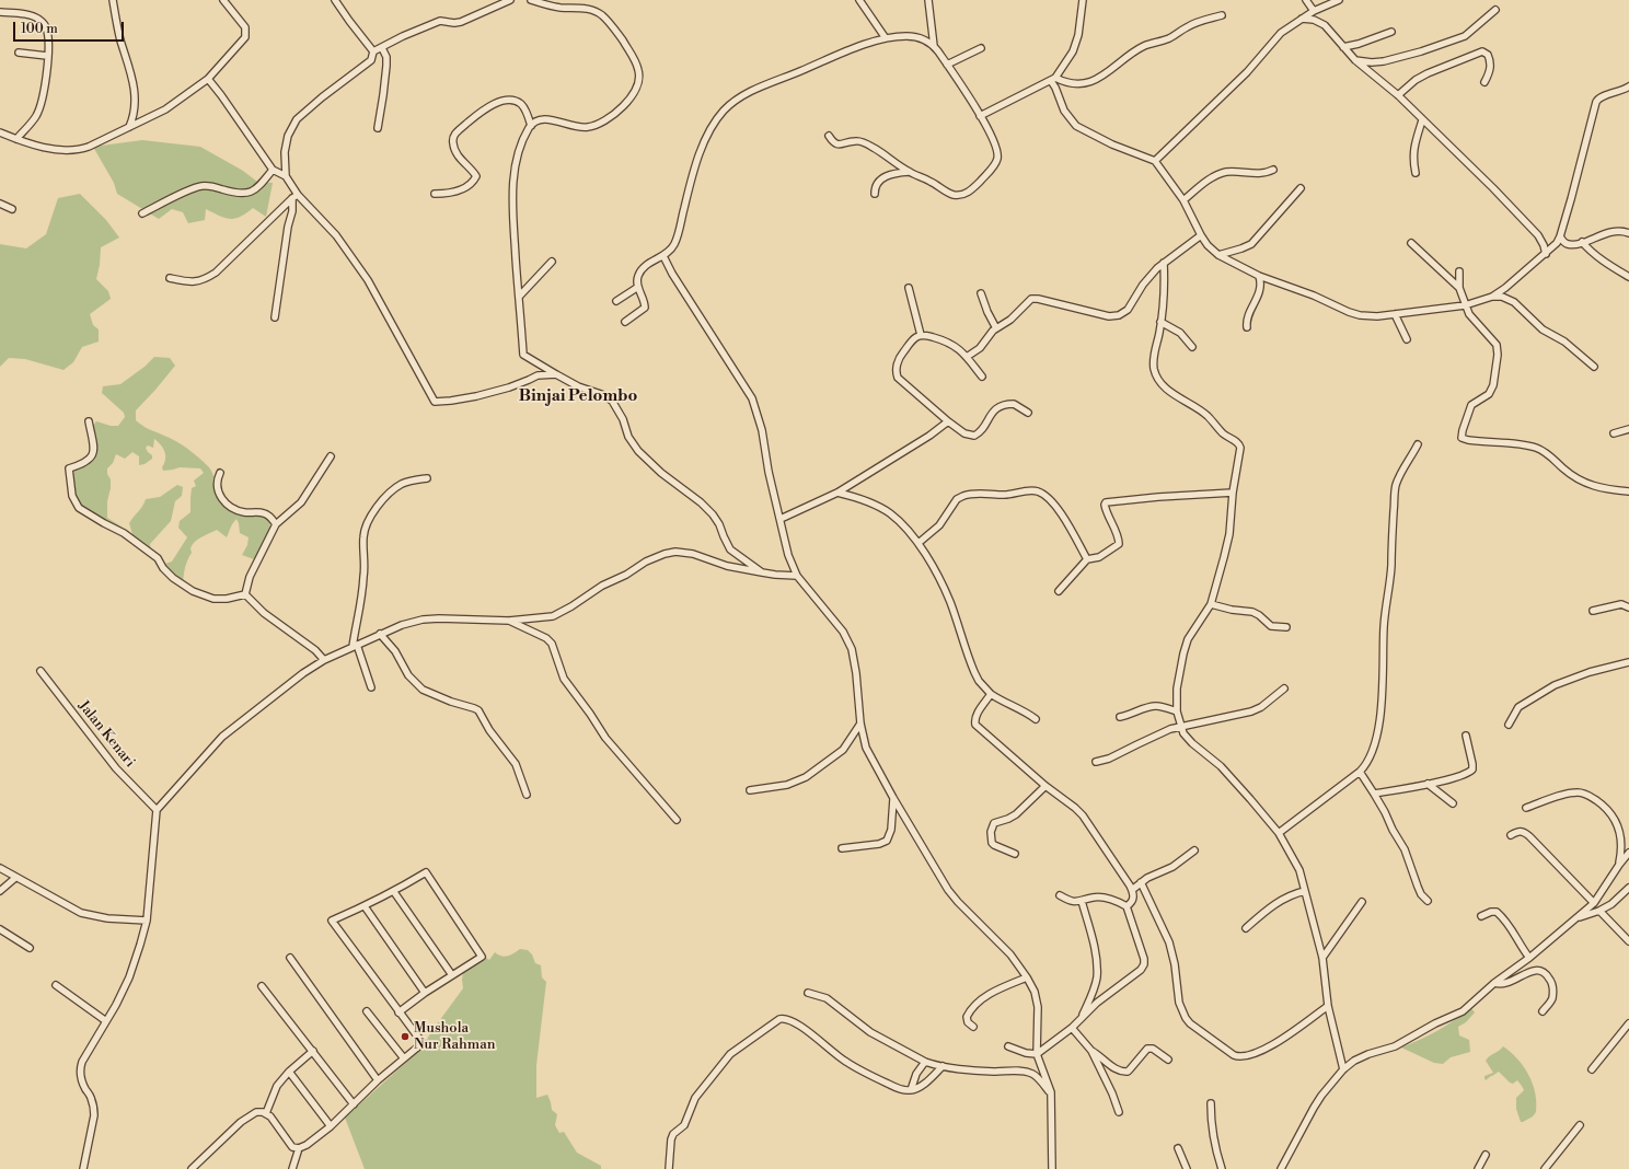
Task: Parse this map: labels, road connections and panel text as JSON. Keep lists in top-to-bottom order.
{
  "streets": {
    "street": ["Jalan Kenari"]
  },
  "districts": ["Binjai Pelombo"],
  "places": ["Mushola Nur Rahman"],
  "scale_bar": "100 m"
}
